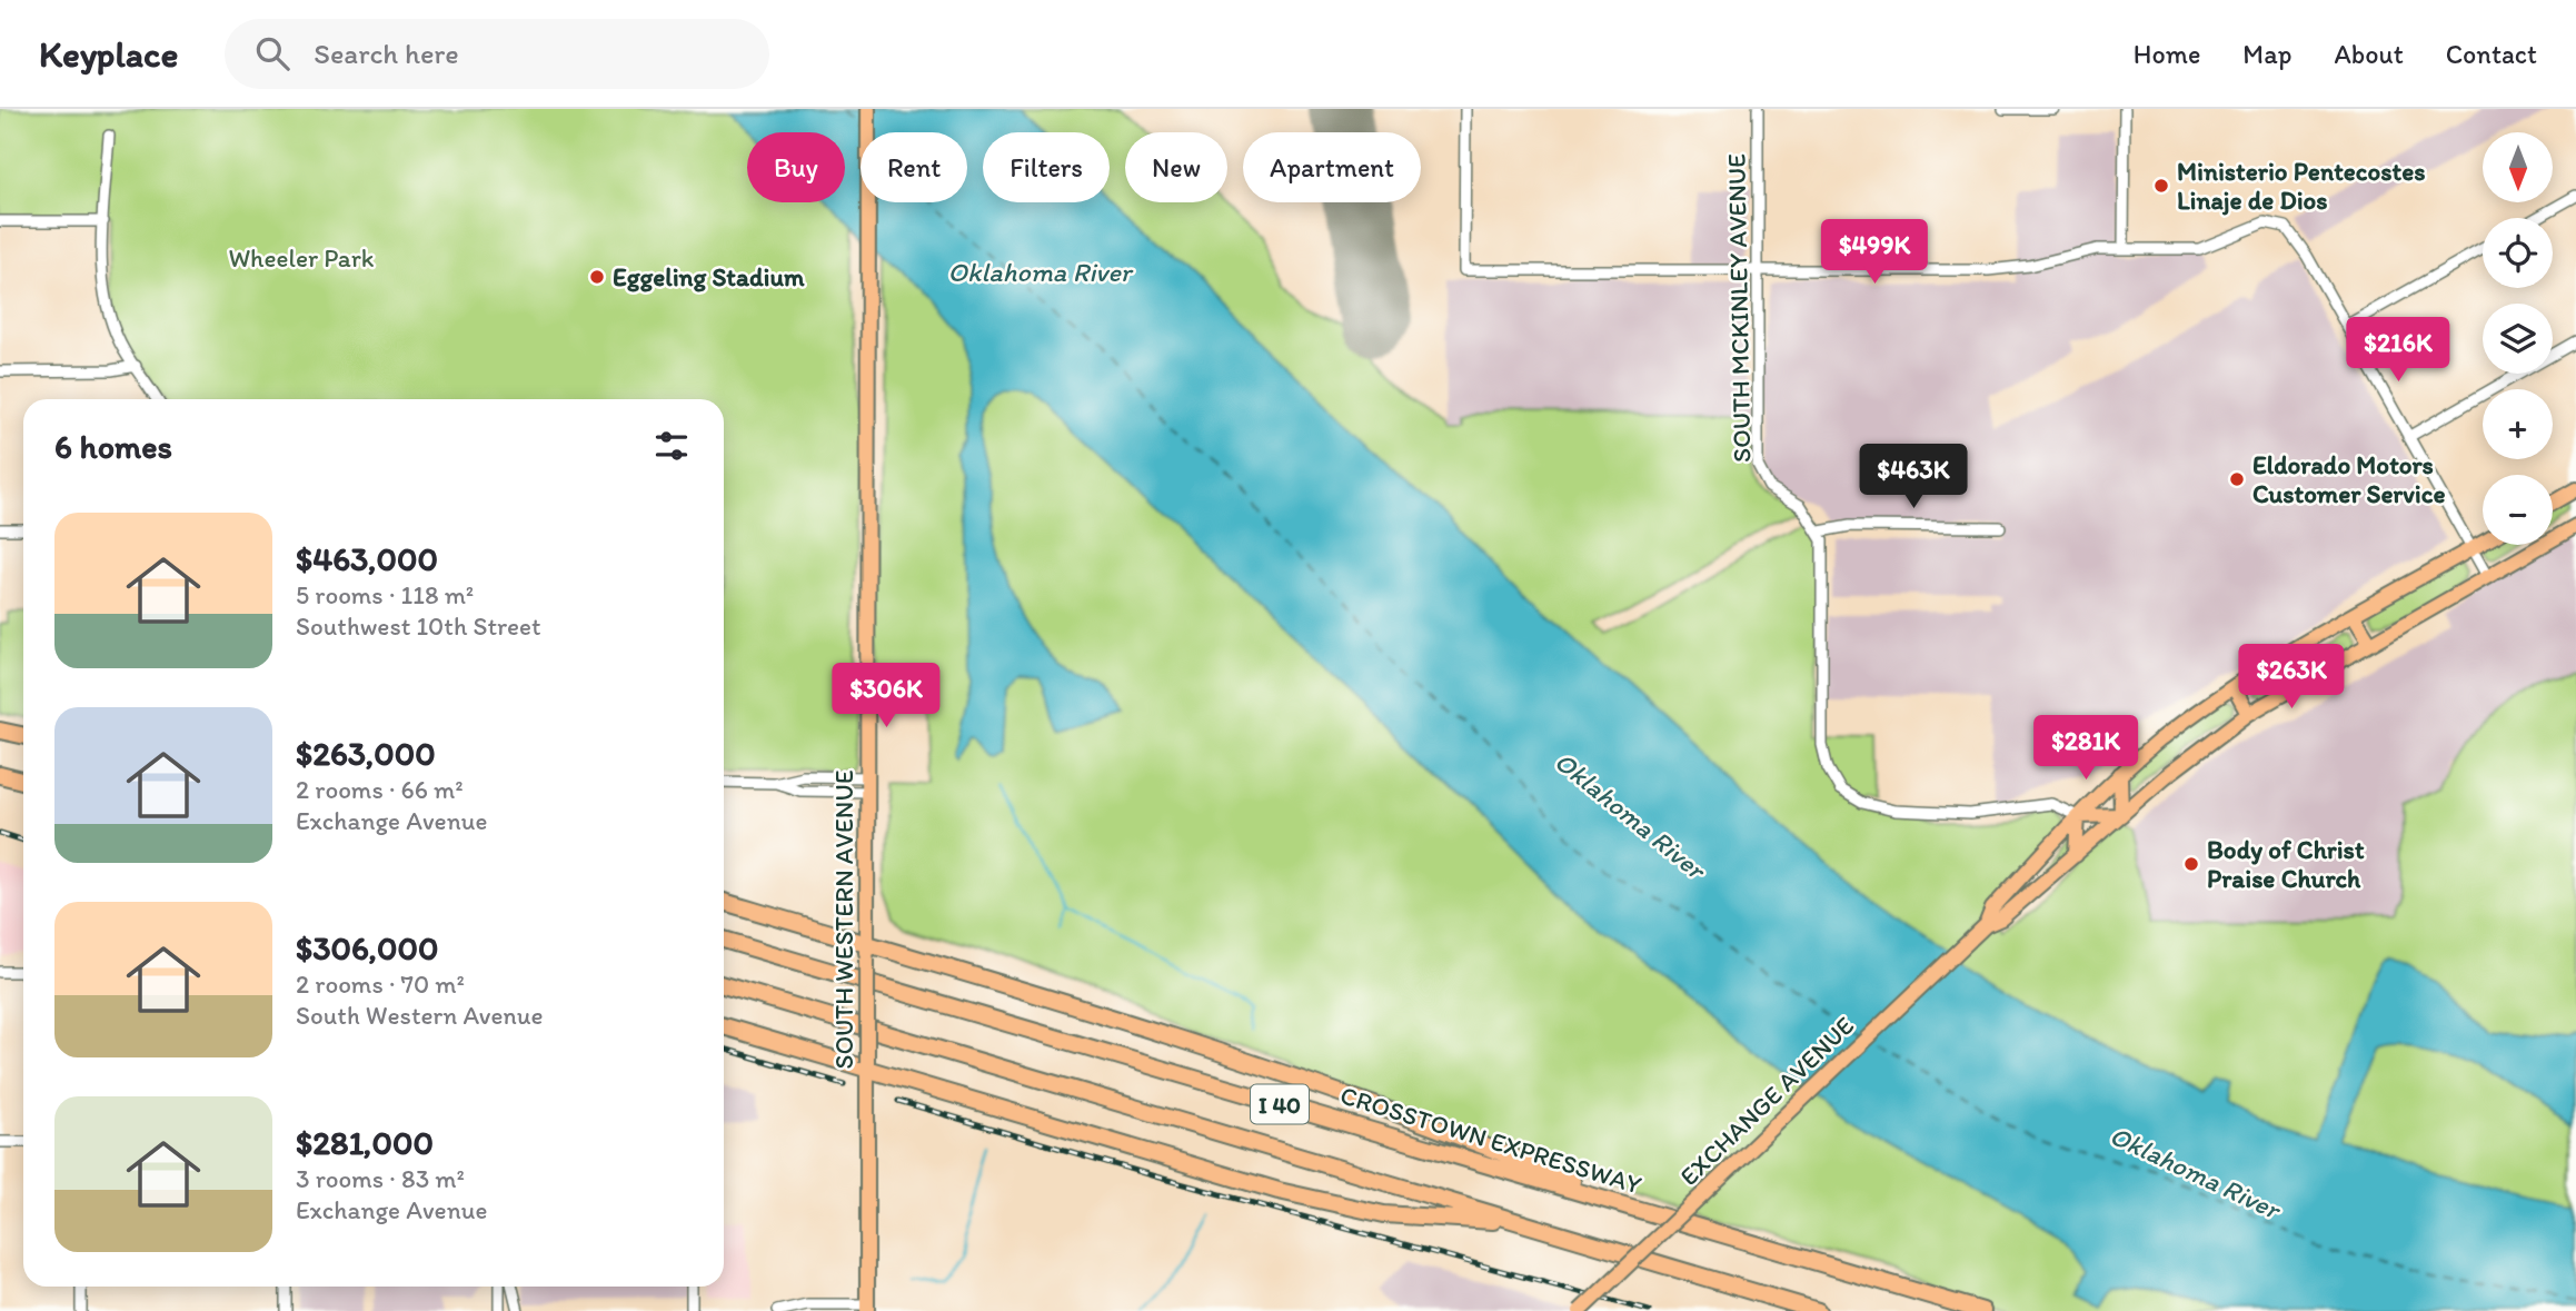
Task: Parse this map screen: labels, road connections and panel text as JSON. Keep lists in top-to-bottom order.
{
  "streets": {
    "highway": ["I 40", "CROSSTOWN EXPRESSWAY"],
    "main road": ["SOUTH WESTERN AVENUE", "EXCHANGE AVENUE"],
    "street": ["SOUTH MCKINLEY AVENUE"]
  },
  "water": ["Oklahoma River"],
  "parks": ["Wheeler Park"],
  "places": [
    "Ministerio Pentecostes Linaje de Dios",
    "Eggeling Stadium",
    "Eldorado Motors Customer Service",
    "Body of Christ Praise Church"
  ],
  "north": "bottom",
  "page": {
    "header": "Keyplace",
    "search": "Search here",
    "nav": [
      "Home",
      "Map",
      "About",
      "Contact"
    ],
    "map_buttons": ["+", "−"],
    "chip": [
      "Buy",
      "Rent",
      "Filters",
      "New",
      "Apartment"
    ],
    "price": [
      "$499K",
      "$216K",
      "$463K",
      "$263K",
      "$306K",
      "$281K"
    ],
    "heading": "6 homes",
    "list": [
      {
        "name": "$463,000",
        "note": "5 rooms · 118 m² · Southwest 10th Street"
      },
      {
        "name": "$263,000",
        "note": "2 rooms · 66 m² · Exchange Avenue"
      },
      {
        "name": "$306,000",
        "note": "2 rooms · 70 m² · South Western Avenue"
      },
      {
        "name": "$281,000",
        "note": "3 rooms · 83 m² · Exchange Avenue"
      }
    ]
  }
}
